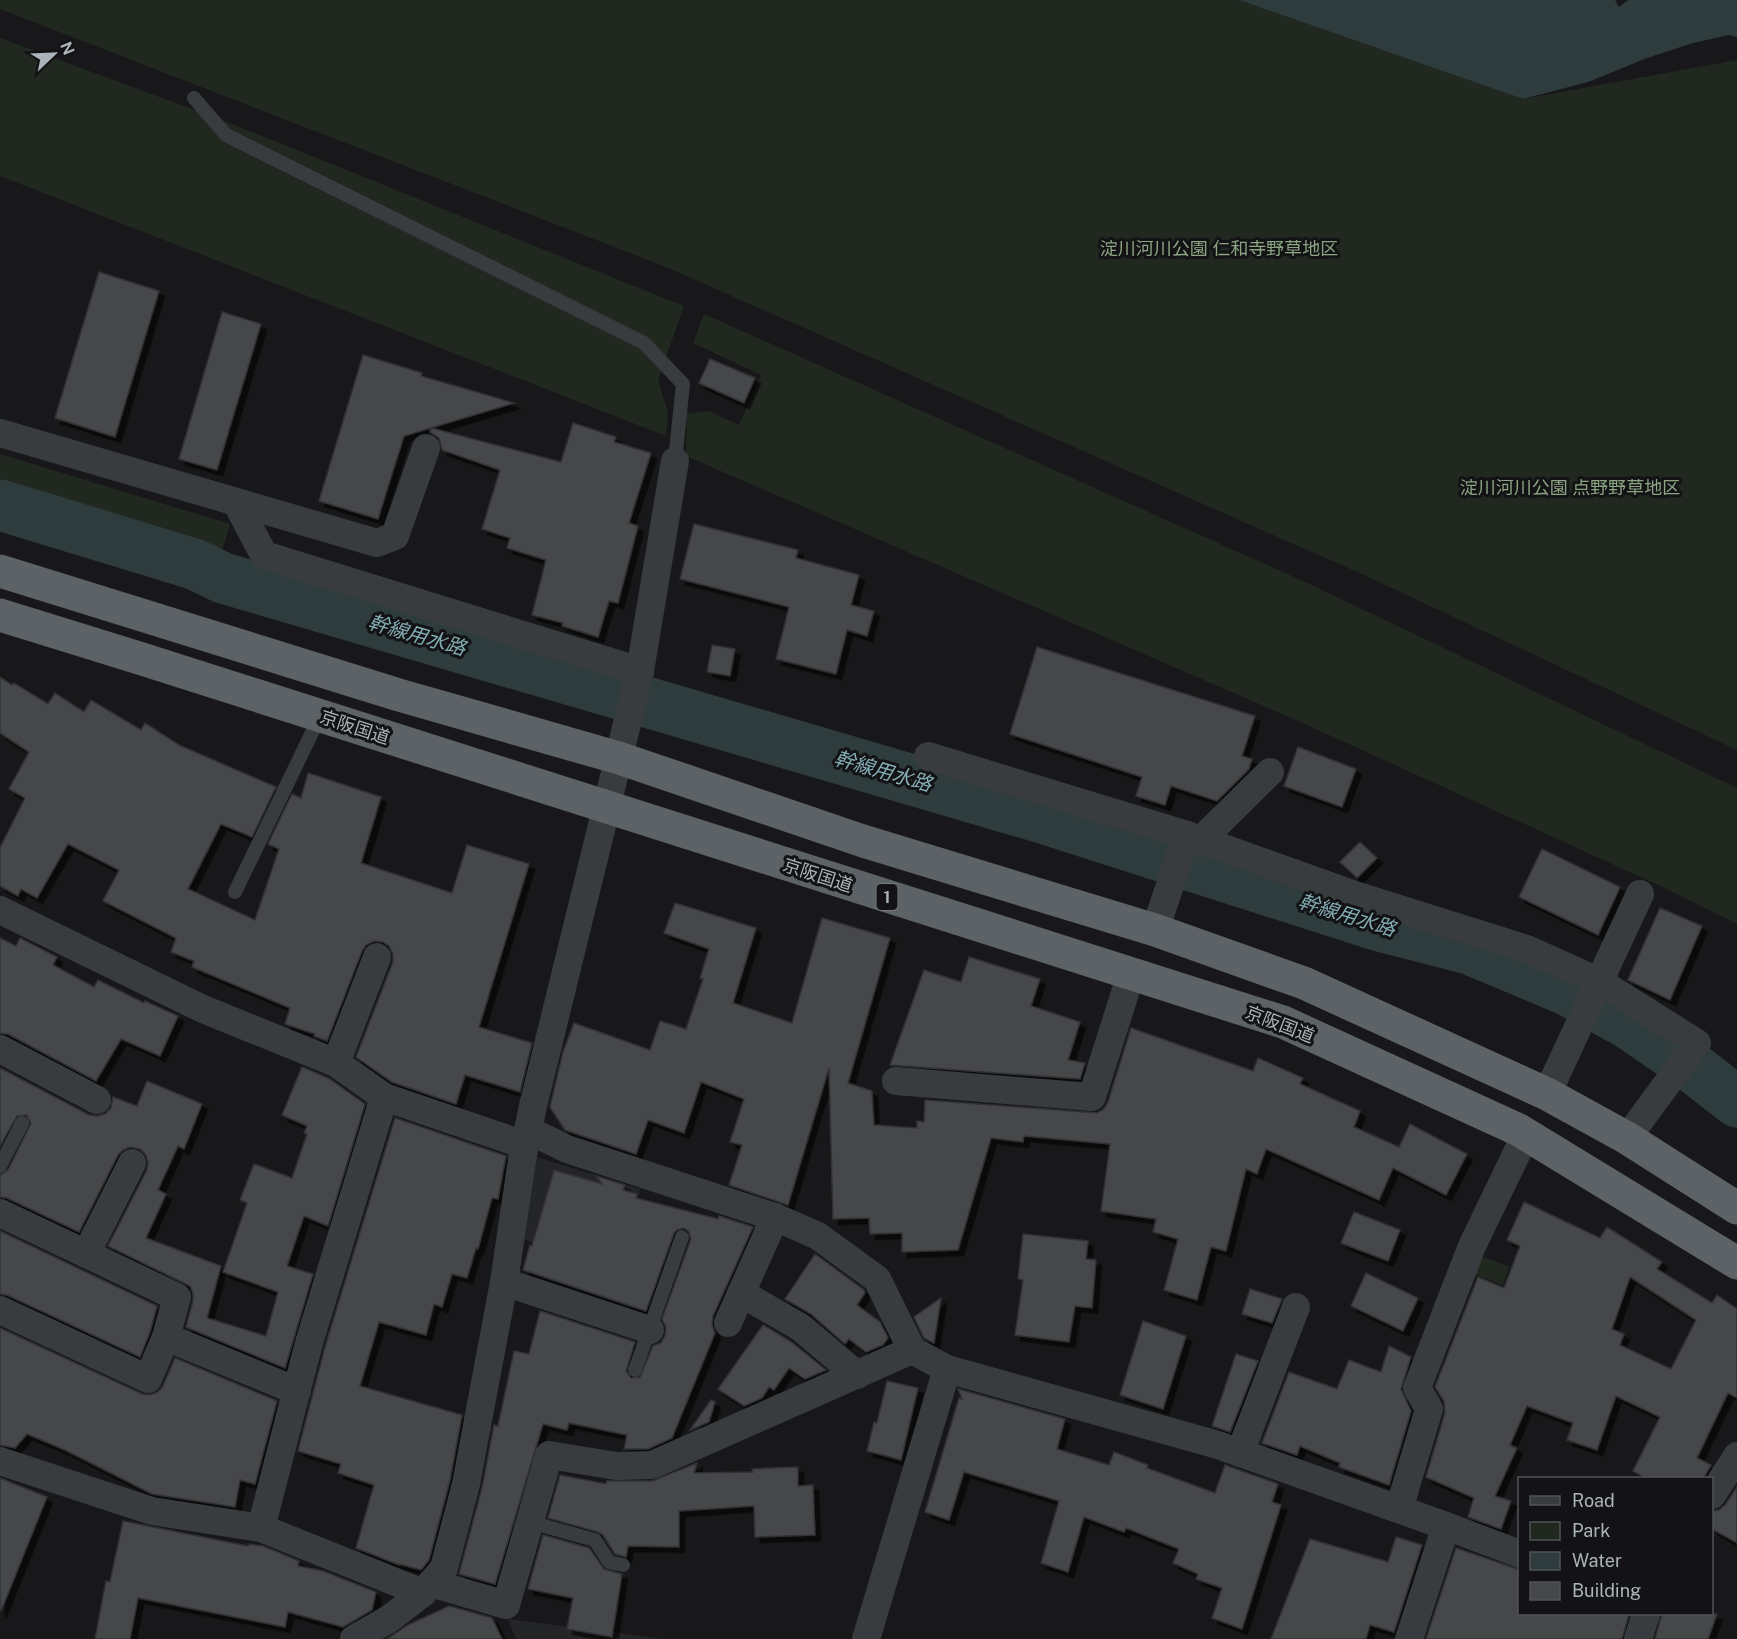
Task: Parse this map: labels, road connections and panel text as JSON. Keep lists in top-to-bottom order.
{
  "streets": {
    "highway": ["京阪国道", "1"]
  },
  "water": ["幹線用水路"],
  "parks": ["淀川河川公園 仁和寺野草地区", "淀川河川公園 点野野草地区"],
  "legend": [
    "Road",
    "Park",
    "Water",
    "Building"
  ],
  "north": "top right"
}
